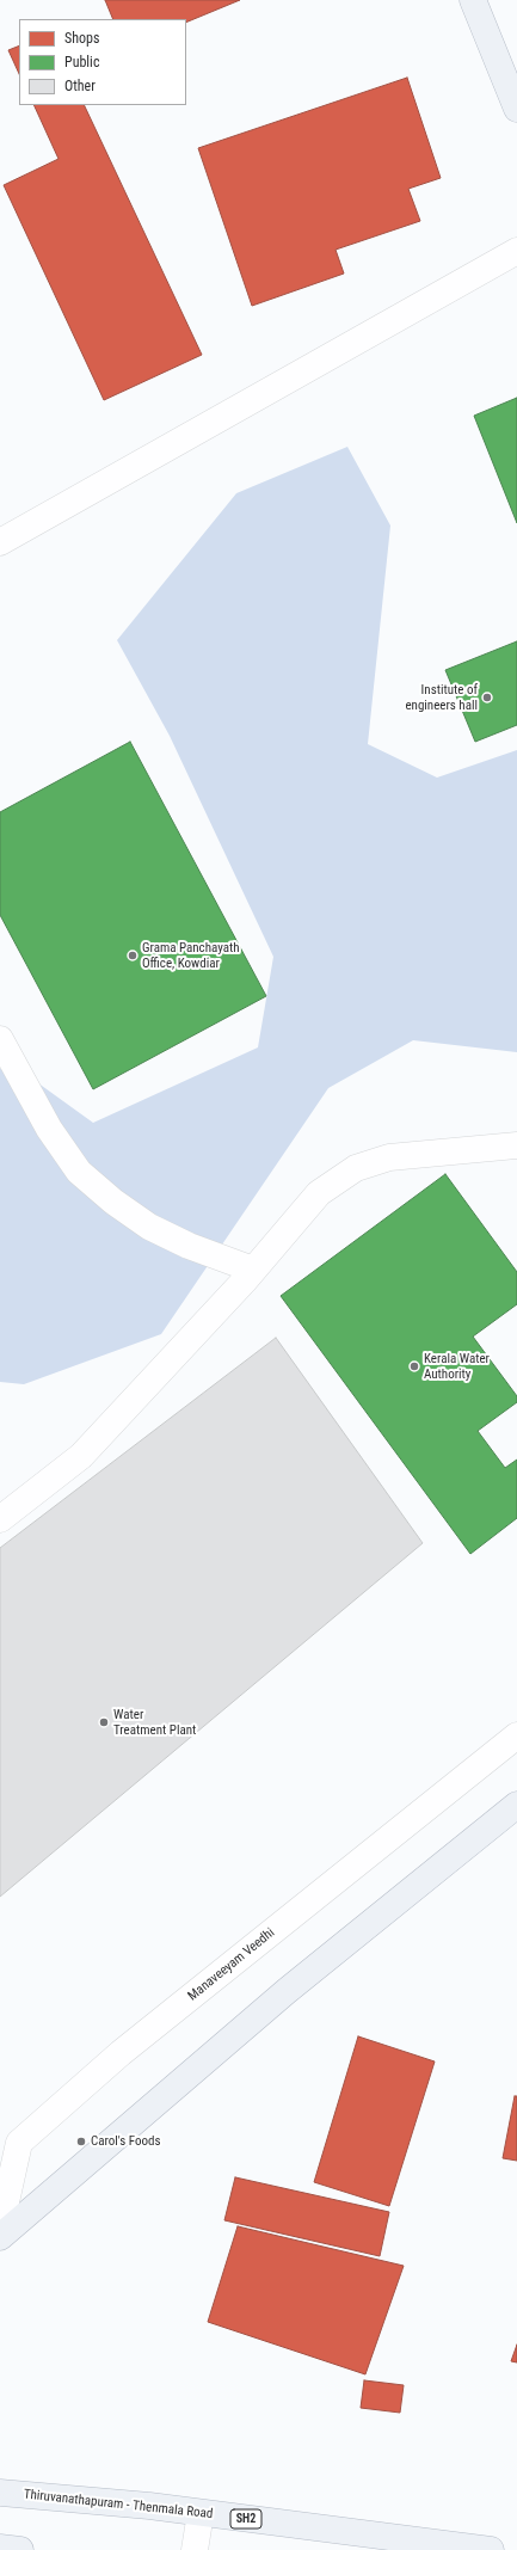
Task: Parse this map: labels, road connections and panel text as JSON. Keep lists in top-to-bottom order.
{
  "streets": {
    "main road": ["Thiruvanathapuram - Thenmala Road", "SH2"],
    "street": ["Manaveeyam Veedhi"]
  },
  "places": [
    "Institute of engineers hall",
    "Grama Panchayath Office, Kowdiar",
    "Kerala Water Authority",
    "Water Treatment Plant",
    "Carol's Foods"
  ],
  "legend": ["Shops", "Public", "Other"]
}
